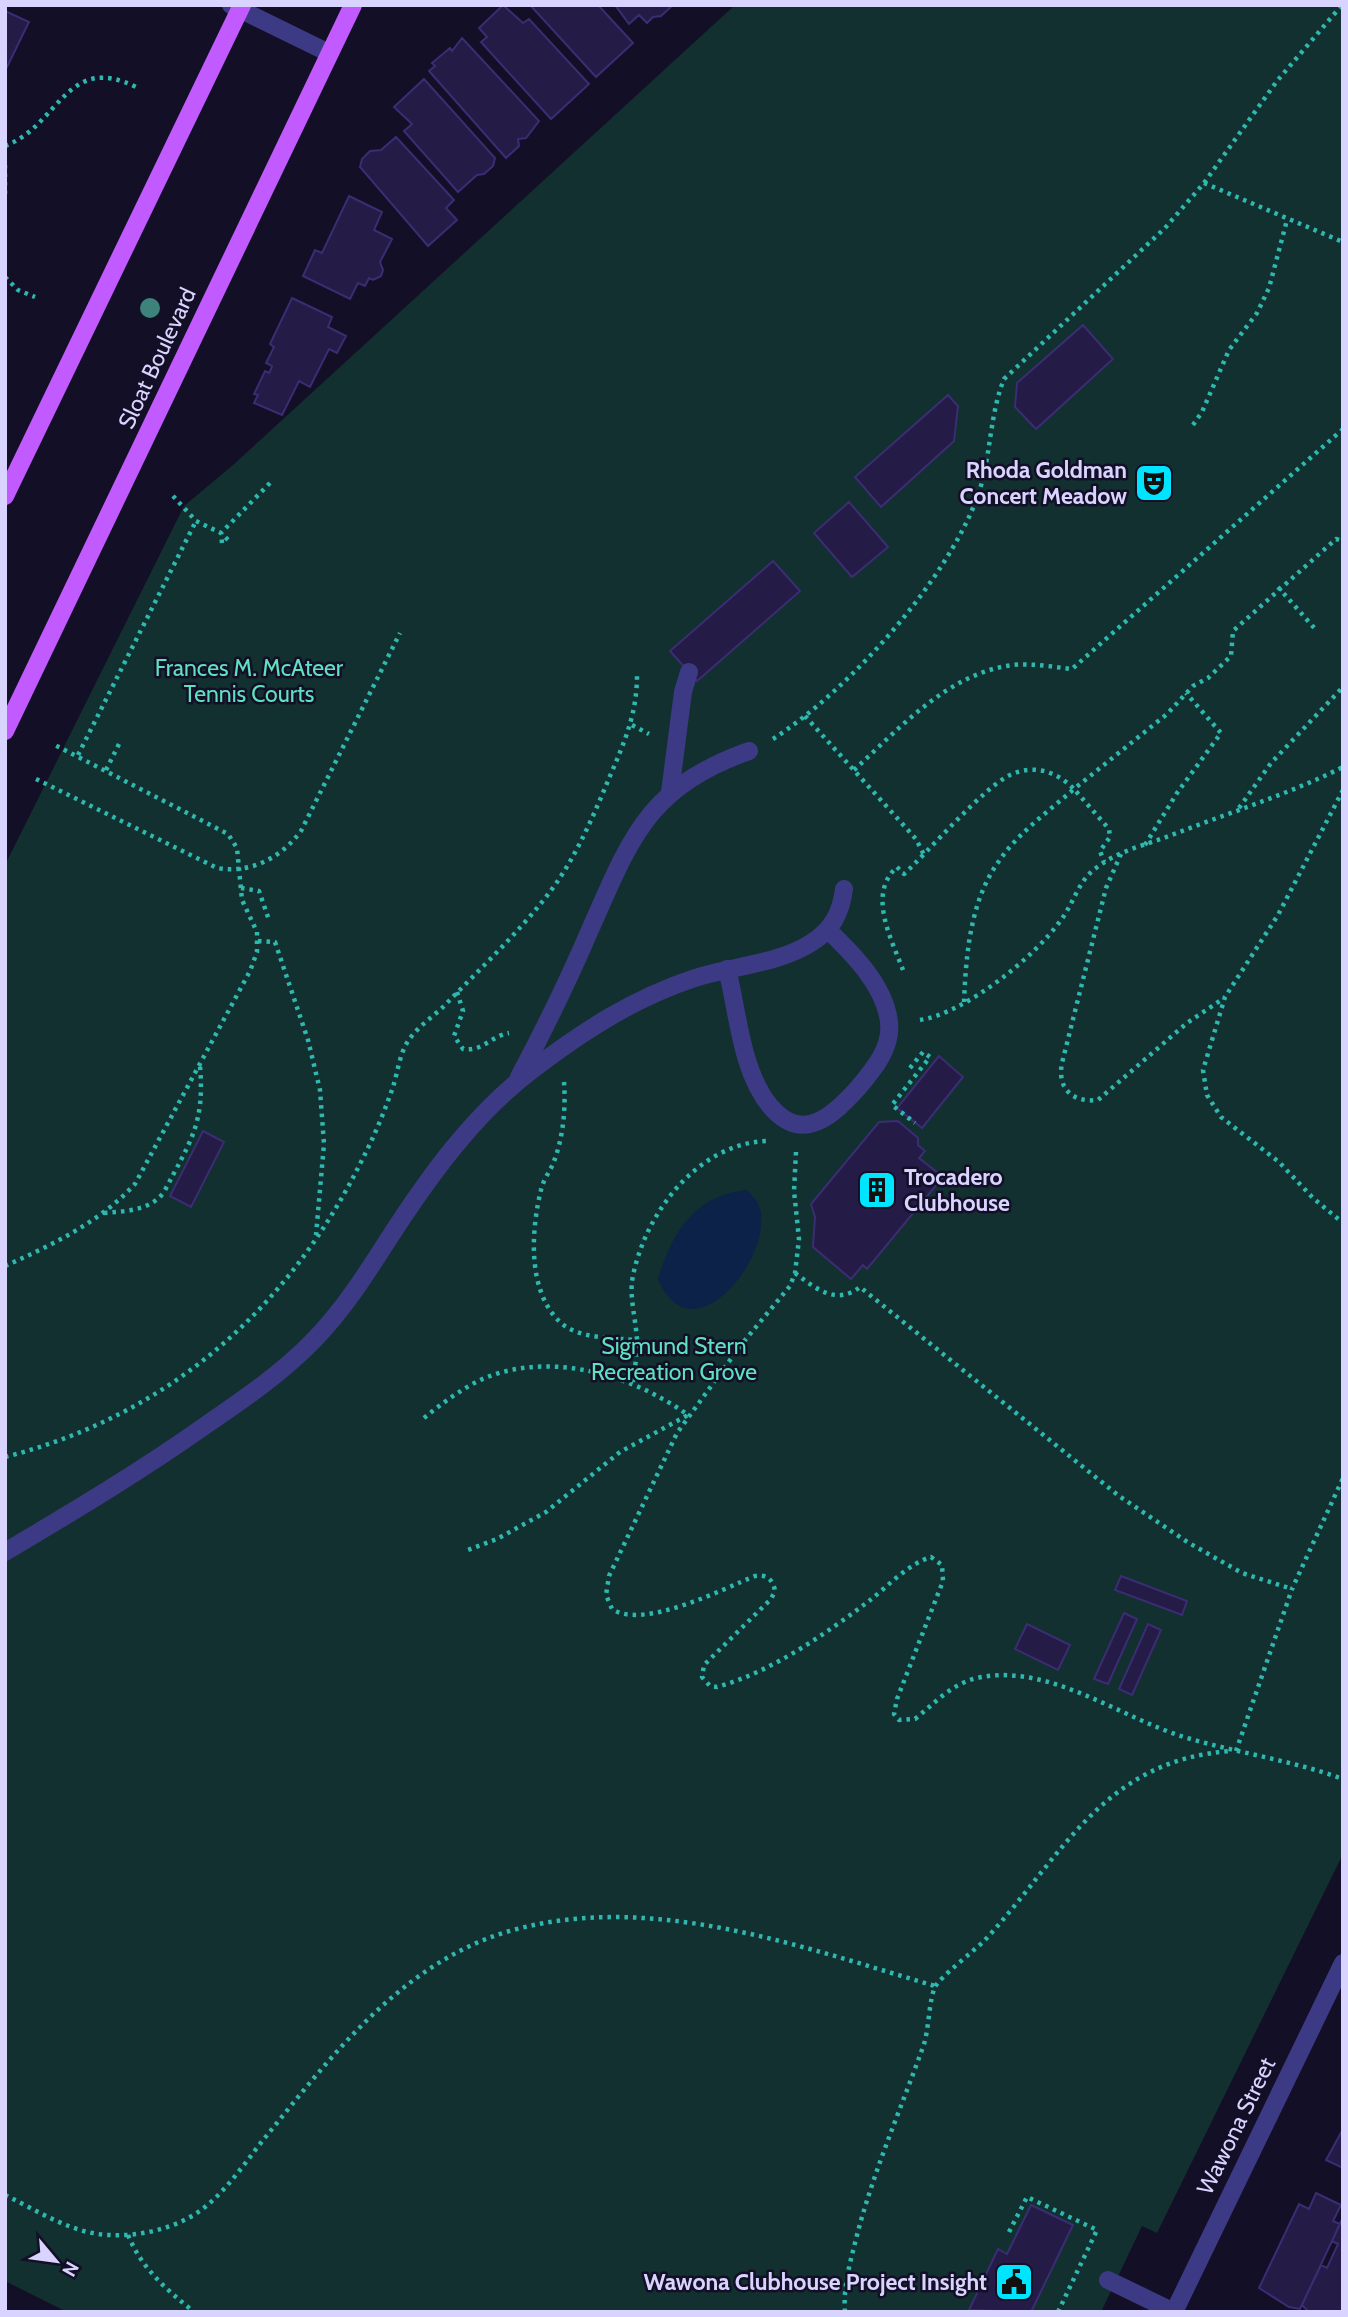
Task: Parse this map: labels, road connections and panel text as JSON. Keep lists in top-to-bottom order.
{
  "streets": {
    "main road": ["Sloat Boulevard"],
    "street": ["Wawona Street"]
  },
  "parks": ["Frances M. McAteer Tennis Courts", "Sigmund Stern Recreation Grove"],
  "places": {
    "theatre": ["Rhoda Goldman Concert Meadow"],
    "building": ["Trocadero Clubhouse"],
    "public building": ["Wawona Clubhouse Project Insight"]
  },
  "north": "bottom right"
}
